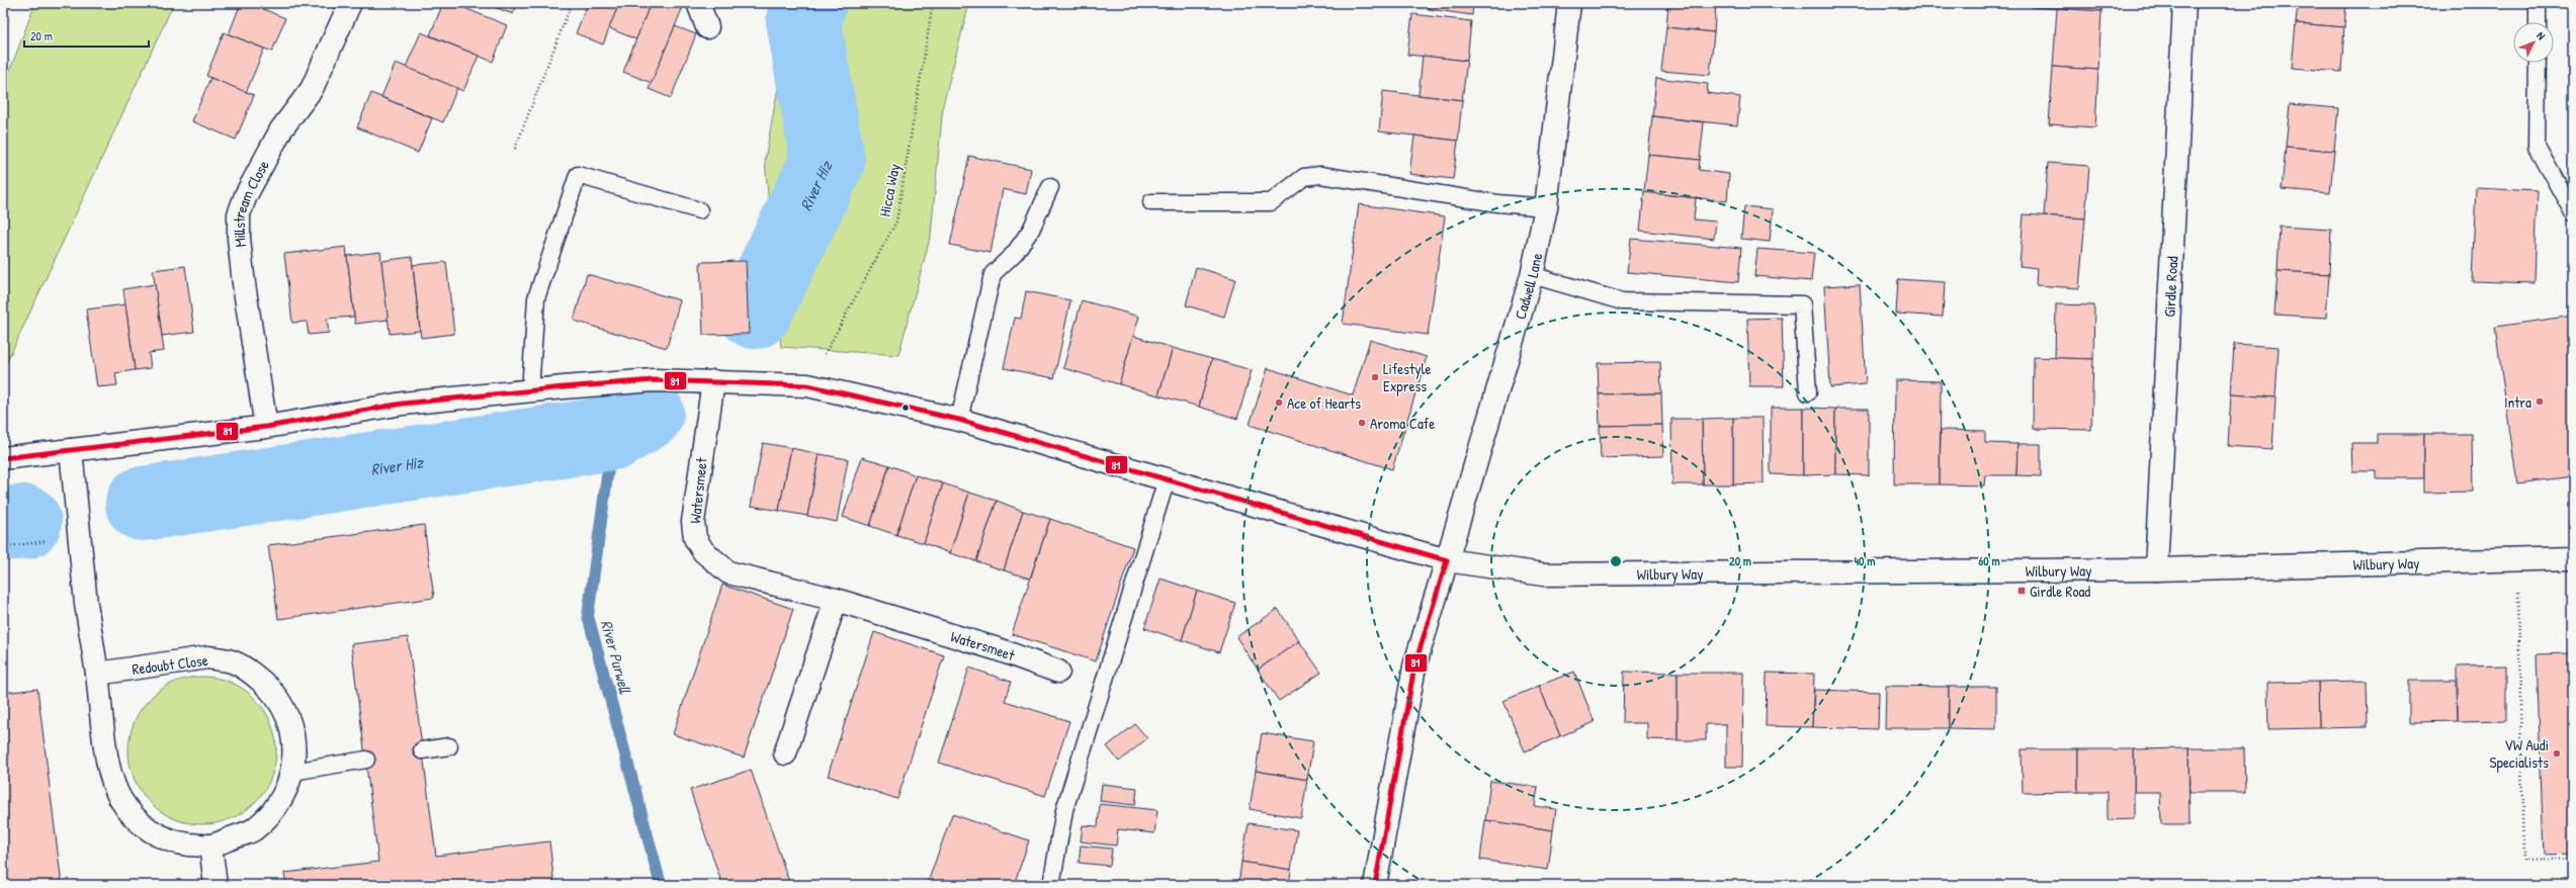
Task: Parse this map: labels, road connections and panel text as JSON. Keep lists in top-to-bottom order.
{
  "streets": {
    "street": [
      "Millstream Close",
      "Cadwell Lane",
      "Girdle Road",
      "Watersmeet",
      "Wilbury Way",
      "Redoubt Close"
    ],
    "path": ["Hicca Way"]
  },
  "crossings": [
    ["Hicca Way", "Wilbury Way"],
    ["Millstream Close", "Wilbury Way"],
    ["Cadwell Lane", "Wilbury Way"],
    ["Girdle Road", "Wilbury Way"],
    ["Watersmeet", "Wilbury Way"],
    ["Wilbury Way", "Redoubt Close"]
  ],
  "water": ["River Hiz", "River Purwell"],
  "places": {
    "other": [
      "Lifestyle Express",
      "Intra",
      "Ace of Hearts",
      "Aroma Cafe",
      "VW Audi Specialists"
    ],
    "transit": ["Girdle Road"]
  },
  "lines": ["transit line 81"],
  "scale_bar": "20 m",
  "north": "top right",
  "rings": ["20 m", "40 m", "60 m"]
}
